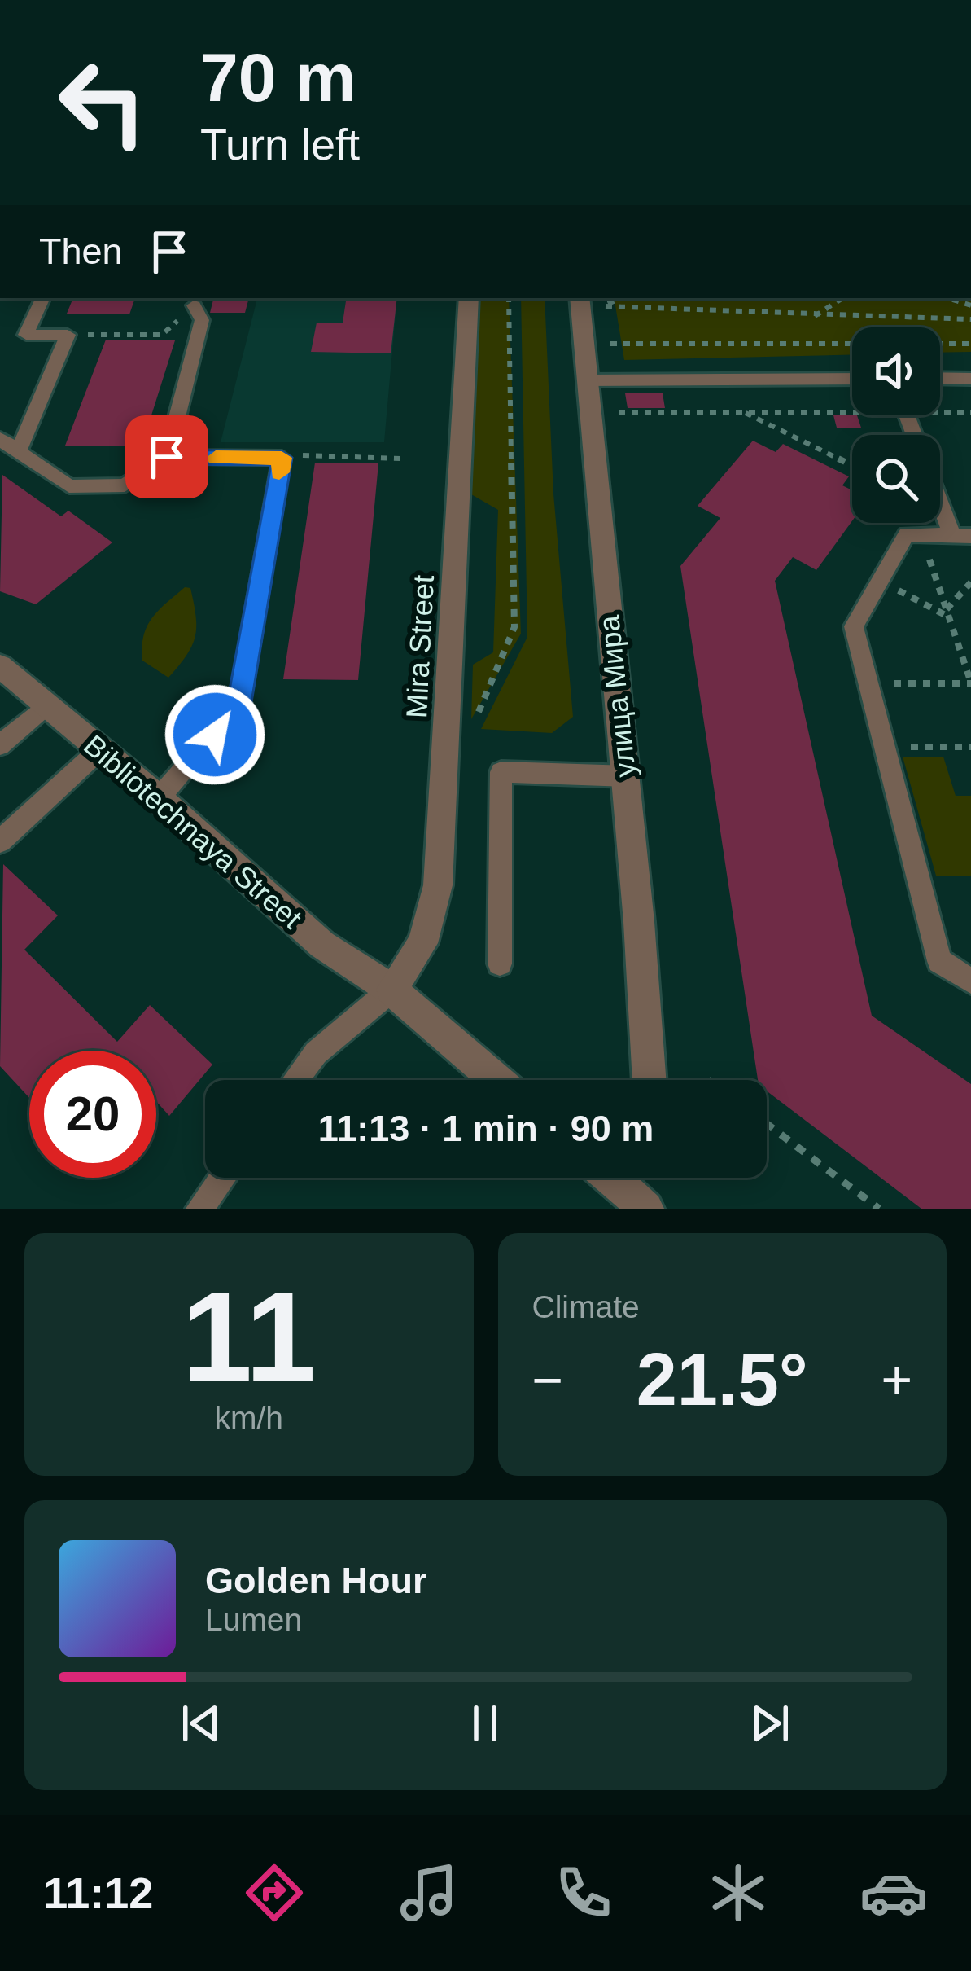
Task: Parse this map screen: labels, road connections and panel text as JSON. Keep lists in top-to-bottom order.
{
  "streets": {
    "street": ["Mira Street", "улица Мира", "Bibliotechnaya Street"]
  },
  "crossings": [
    ["Mira Street", "Bibliotechnaya Street"]
  ],
  "page": {
    "turn": ["70 m", "Turn left"],
    "then": "Then",
    "limit": "20",
    "trip": "11:13 · 1 min · 90 m",
    "tile": [
      ["11", "km/h"],
      "Climate"
    ],
    "heat": ["−", "21.5°", "+"],
    "song": ["Golden Hour", "Lumen"],
    "tabs": "11:12"
  }
}
